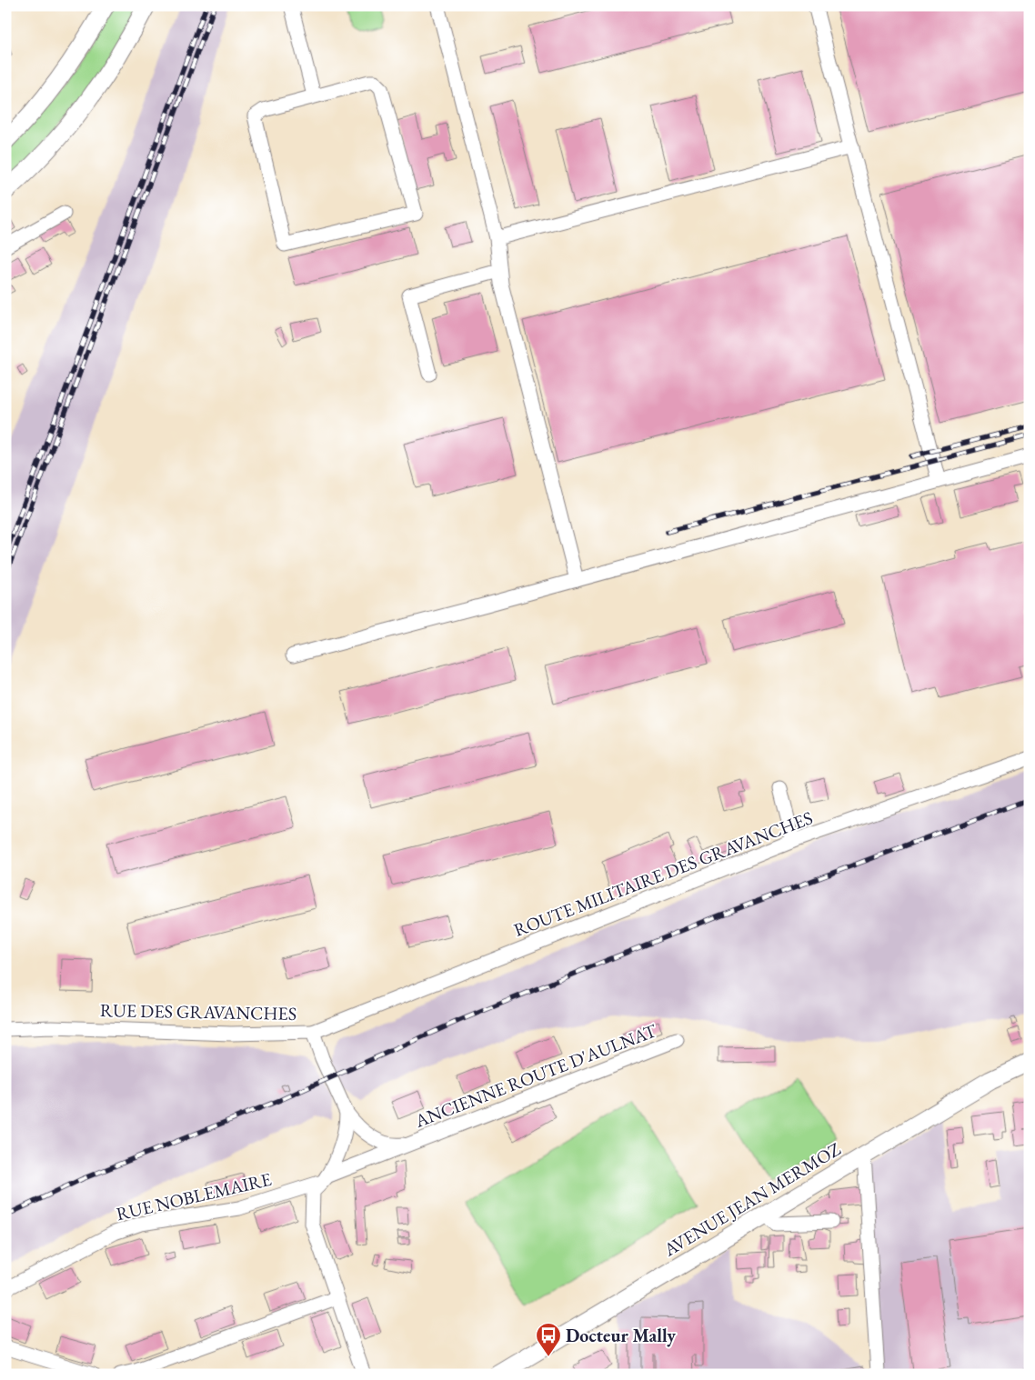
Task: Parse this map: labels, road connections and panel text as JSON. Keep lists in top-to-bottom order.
{
  "streets": {
    "main road": ["AVENUE JEAN MERMOZ"],
    "street": [
      "ROUTE MILITAIRE DES GRAVANCHES",
      "RUE DES GRAVANCHES",
      "ANCIENNE ROUTE D'AULNAT",
      "RUE NOBLEMAIRE"
    ]
  },
  "crossings": [
    ["ROUTE MILITAIRE DES GRAVANCHES", "RUE DES GRAVANCHES"],
    ["RUE DES GRAVANCHES", "ANCIENNE ROUTE D'AULNAT"],
    ["ANCIENNE ROUTE D'AULNAT", "RUE NOBLEMAIRE"]
  ],
  "places": {
    "bus stop": ["Docteur Mally"]
  }
}
